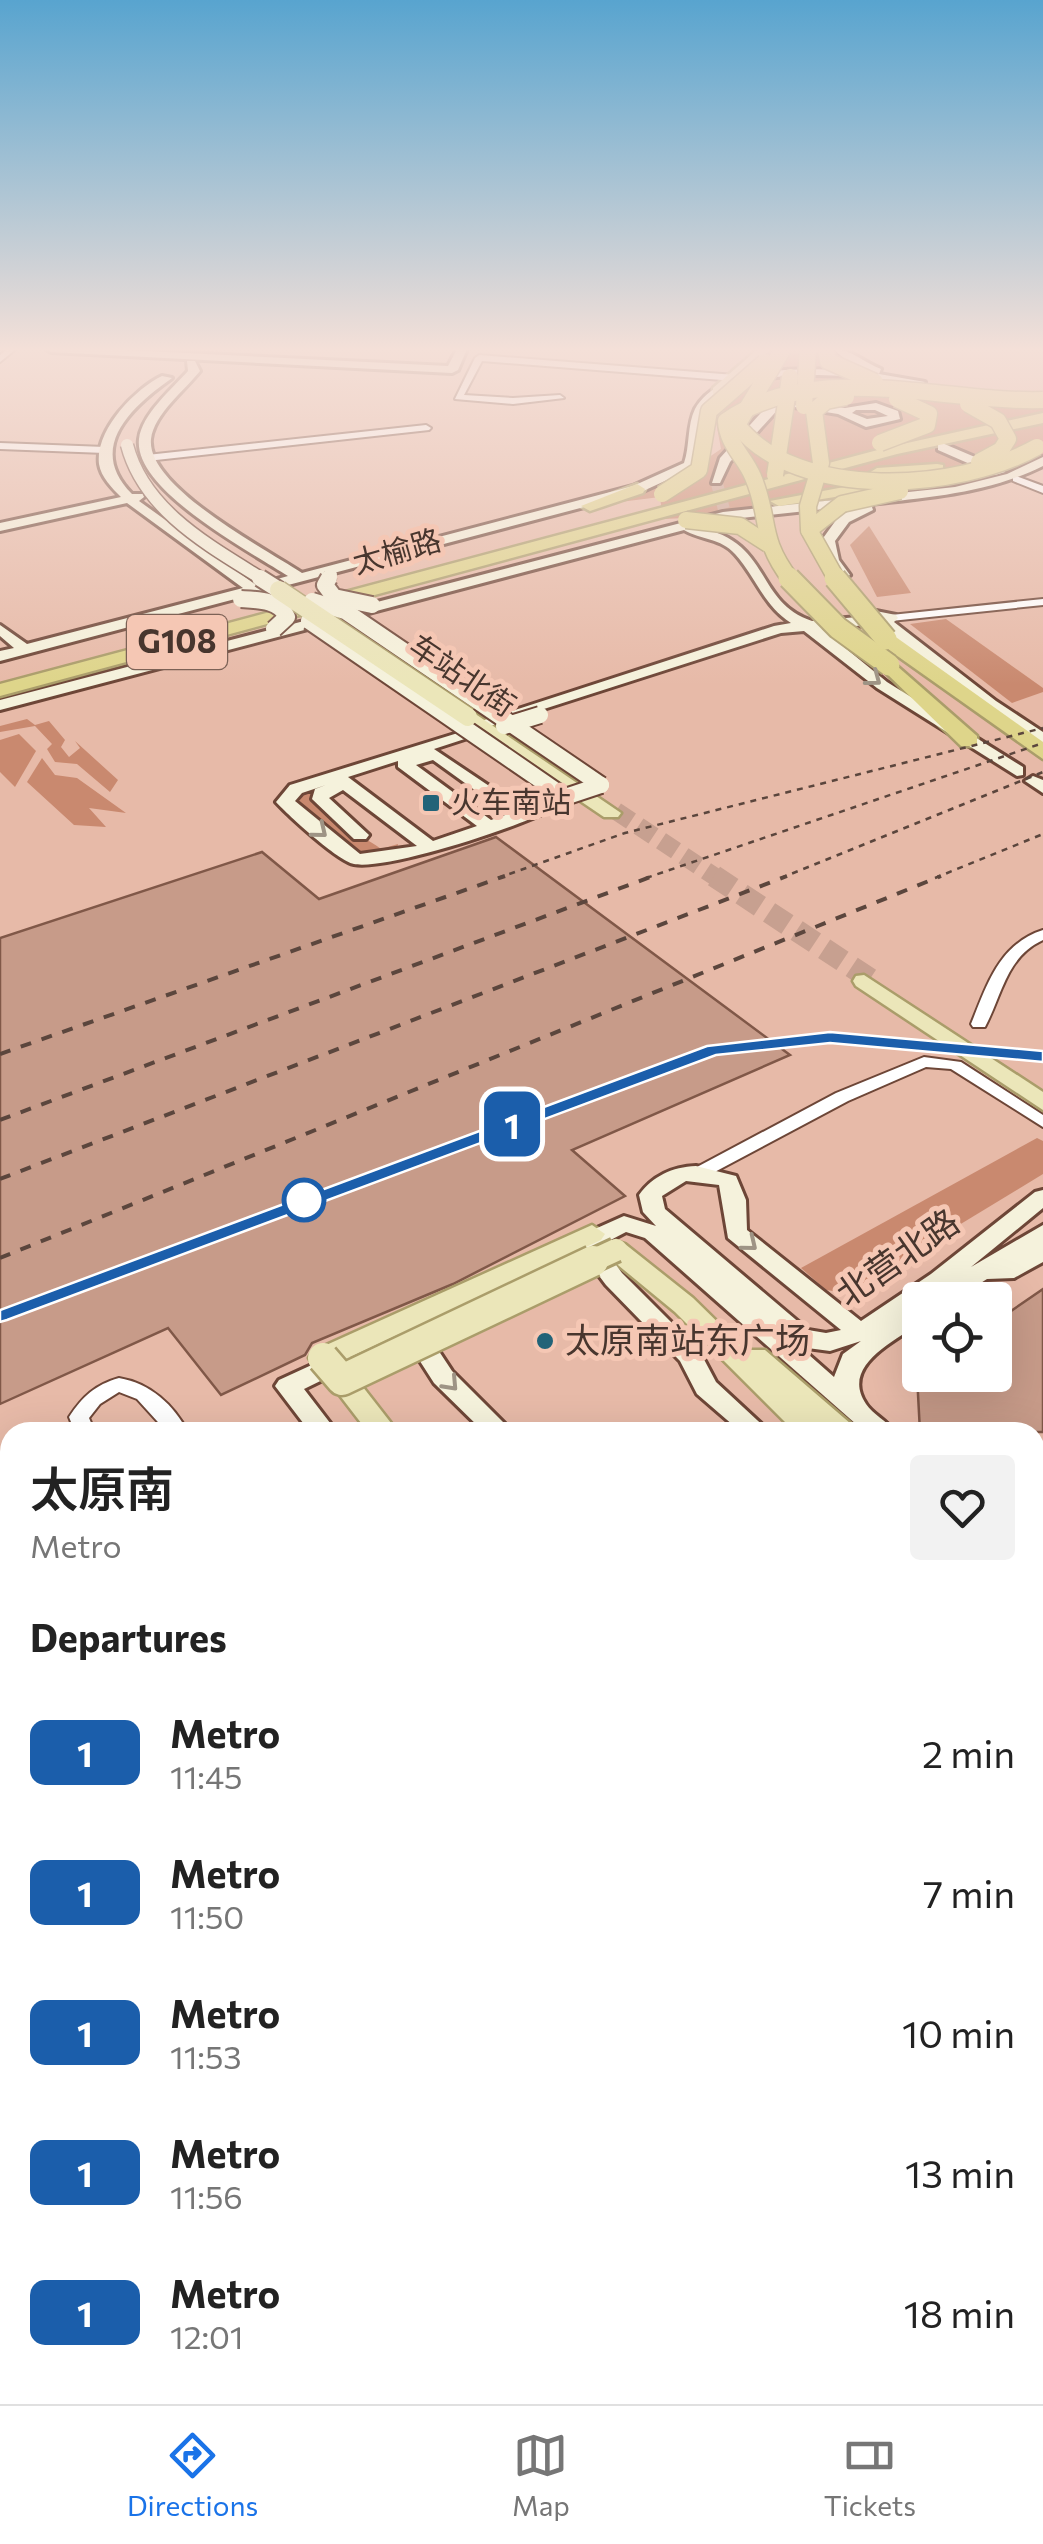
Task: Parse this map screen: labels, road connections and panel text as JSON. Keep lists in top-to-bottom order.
{
  "streets": {
    "highway": ["太榆路", "G108"],
    "main road": ["车站北街", "北营北路"]
  },
  "places": {
    "transit": ["火车南站"],
    "other": ["太原南站东广场"]
  },
  "lines": ["metro line 1"],
  "page": {
    "on_map": "1",
    "heading": [
      ["太原南", "Metro"],
      "Departures"
    ],
    "list": [
      {
        "mark": "1",
        "name": "Metro",
        "note": "11:45",
        "value": "2 min"
      },
      {
        "mark": "1",
        "name": "Metro",
        "note": "11:50",
        "value": "7 min"
      },
      {
        "mark": "1",
        "name": "Metro",
        "note": "11:53",
        "value": "10 min"
      },
      {
        "mark": "1",
        "name": "Metro",
        "note": "11:56",
        "value": "13 min"
      },
      {
        "mark": "1",
        "name": "Metro",
        "note": "12:01",
        "value": "18 min"
      }
    ],
    "tabs": ["Directions", "Map", "Tickets"]
  }
}
